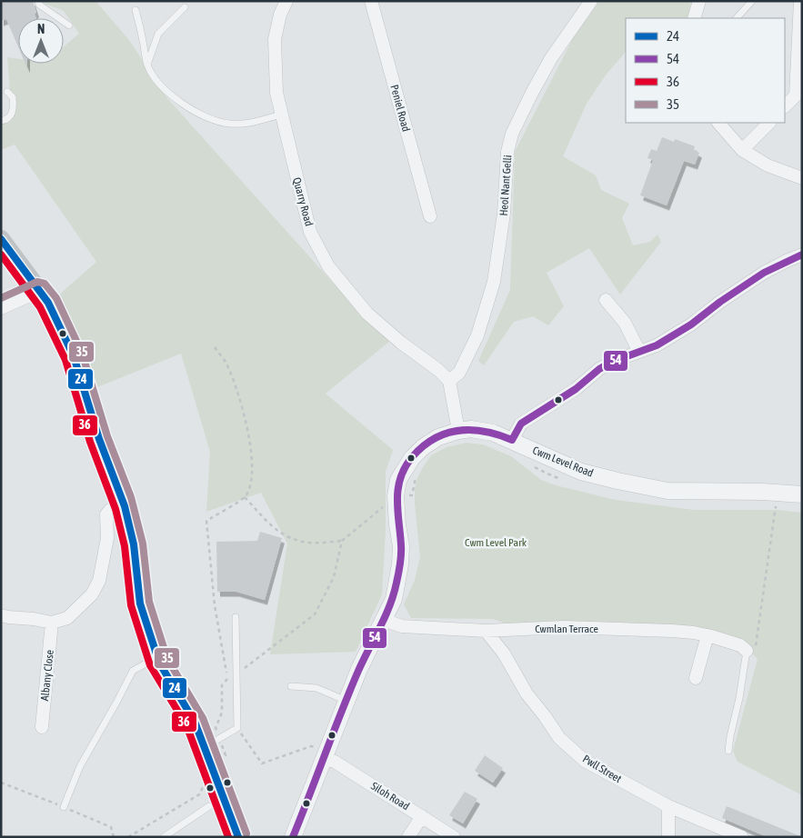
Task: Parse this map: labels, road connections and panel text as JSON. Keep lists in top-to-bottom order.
{
  "streets": {
    "street": [
      "Peniel Road",
      "Heol Nant Gelli",
      "Quarry Road",
      "Cwm Level Road",
      "Cwmlan Terrace",
      "Albany Close",
      "Pwll Street",
      "Siloh Road"
    ]
  },
  "crossings": [
    ["Heol Nant Gelli", "Quarry Road"],
    ["Cwm Level Road", "Cwmlan Terrace"],
    ["Cwm Level Road", "Siloh Road"],
    ["Cwmlan Terrace", "Pwll Street"]
  ],
  "parks": ["Cwm Level Park"],
  "lines": [
    "transit line 24",
    "transit line 54",
    "transit line 36",
    "transit line 35"
  ],
  "legend": [
    "24",
    "54",
    "36",
    "35"
  ],
  "north": "top"
}
